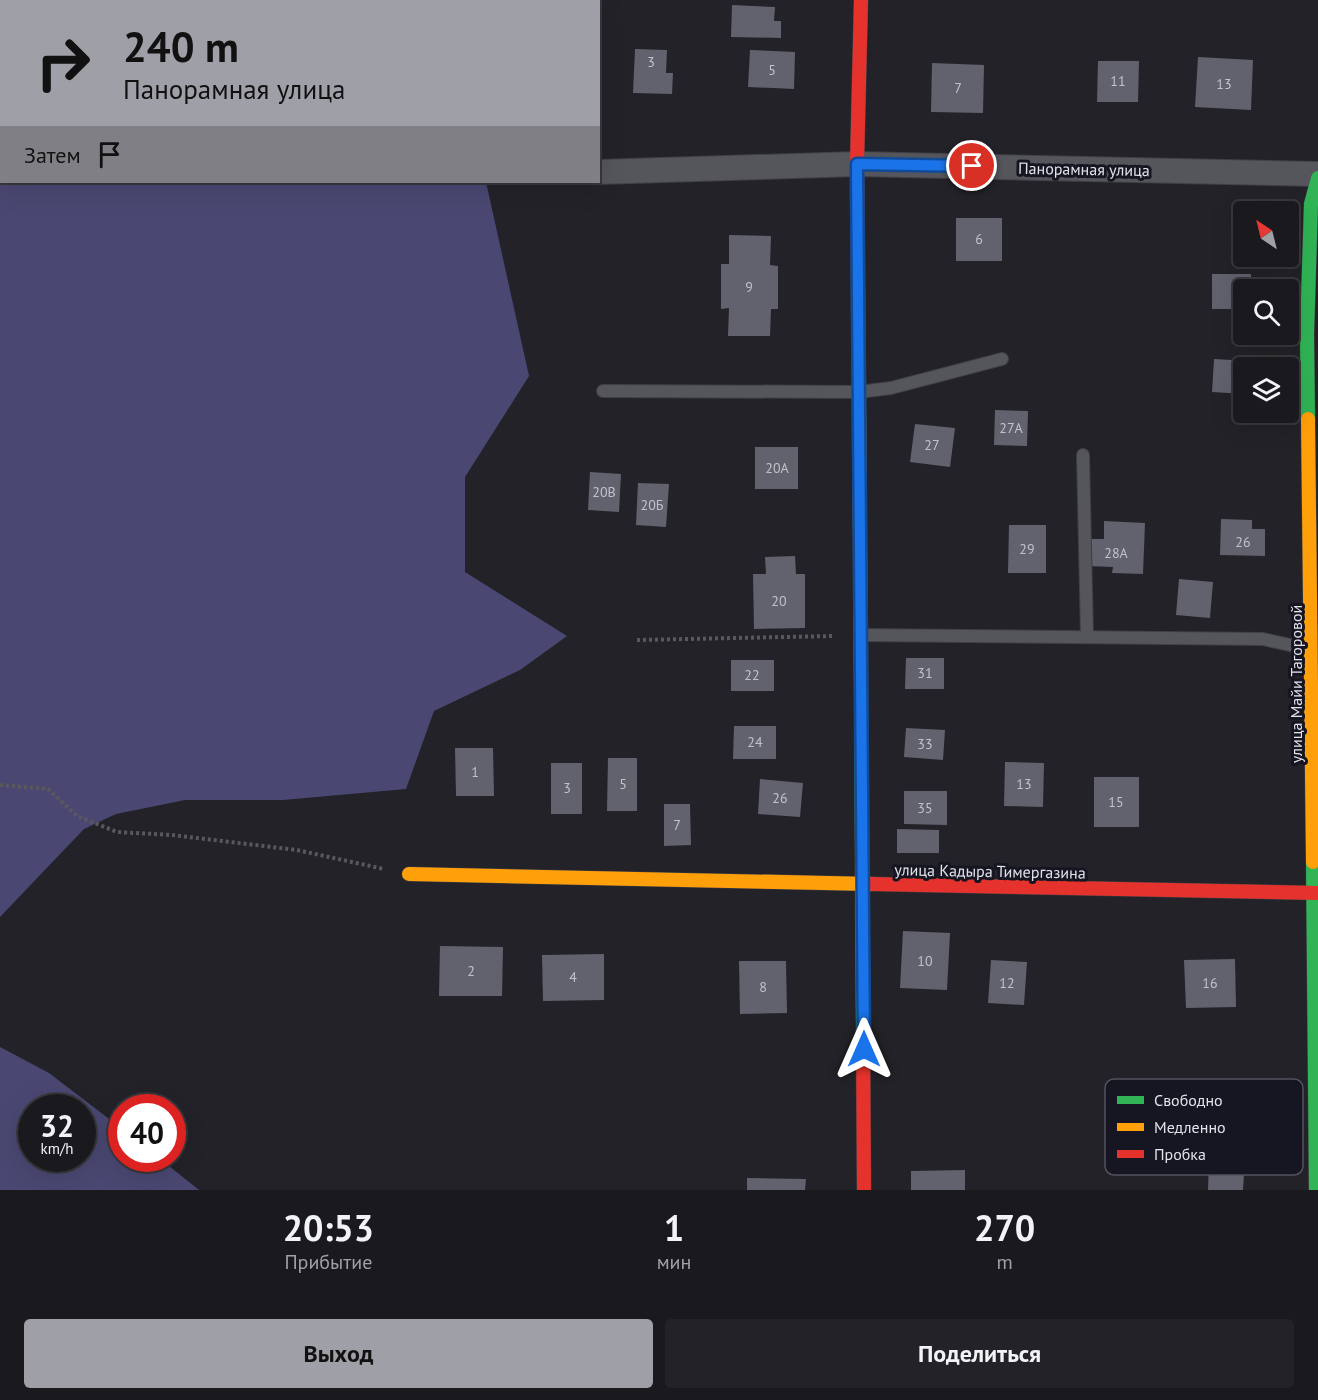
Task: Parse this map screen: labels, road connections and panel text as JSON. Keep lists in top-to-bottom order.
{
  "streets": {
    "street": ["Панорамная улица", "улица Майи Тагоровой", "улица Кадыра Тимергазина"]
  },
  "crossings": [
    ["улица Майи Тагоровой", "улица Кадыра Тимергазина"]
  ],
  "house_numbers": [
    "3",
    "5",
    "11",
    "13",
    "7",
    "6",
    "9",
    "27А",
    "27",
    "20А",
    "20В",
    "20Б",
    "26",
    "29",
    "28А",
    "20",
    "31",
    "22",
    "24",
    "33",
    "1",
    "5",
    "13",
    "3",
    "26",
    "15",
    "35",
    "7",
    "10",
    "2",
    "4",
    "12",
    "16",
    "8"
  ],
  "legend": ["Свободно", "Медленно", "Пробка"],
  "north": "top left",
  "page": {
    "turn": ["240 m", "Панорамная улица"],
    "then": "Затем",
    "speed": "32 km/h",
    "limit": "40",
    "eta": [
      "20:53",
      "Прибытие",
      "1",
      "мин",
      "270",
      "m"
    ],
    "buttons": ["Выход", "Поделиться"]
  }
}
